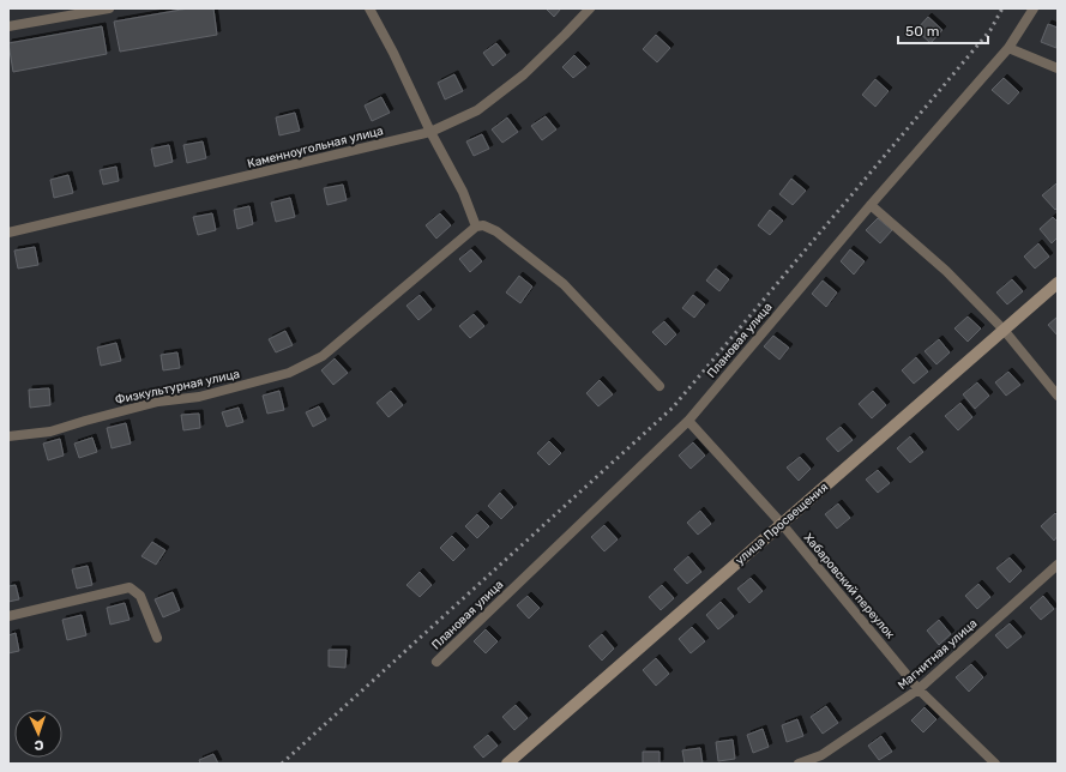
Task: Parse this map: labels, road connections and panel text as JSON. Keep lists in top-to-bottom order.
{
  "streets": {
    "street": [
      "Каменноугольная улица",
      "Плановая улица",
      "Физкультурная улица",
      "улица Просвещения",
      "Хабаровский переулок",
      "Магнитная улица"
    ]
  },
  "crossings": [
    ["Плановая улица", "Хабаровский переулок"],
    ["улица Просвещения", "Хабаровский переулок"],
    ["Хабаровский переулок", "Магнитная улица"]
  ],
  "scale_bar": "50 m",
  "north": "bottom"
}
